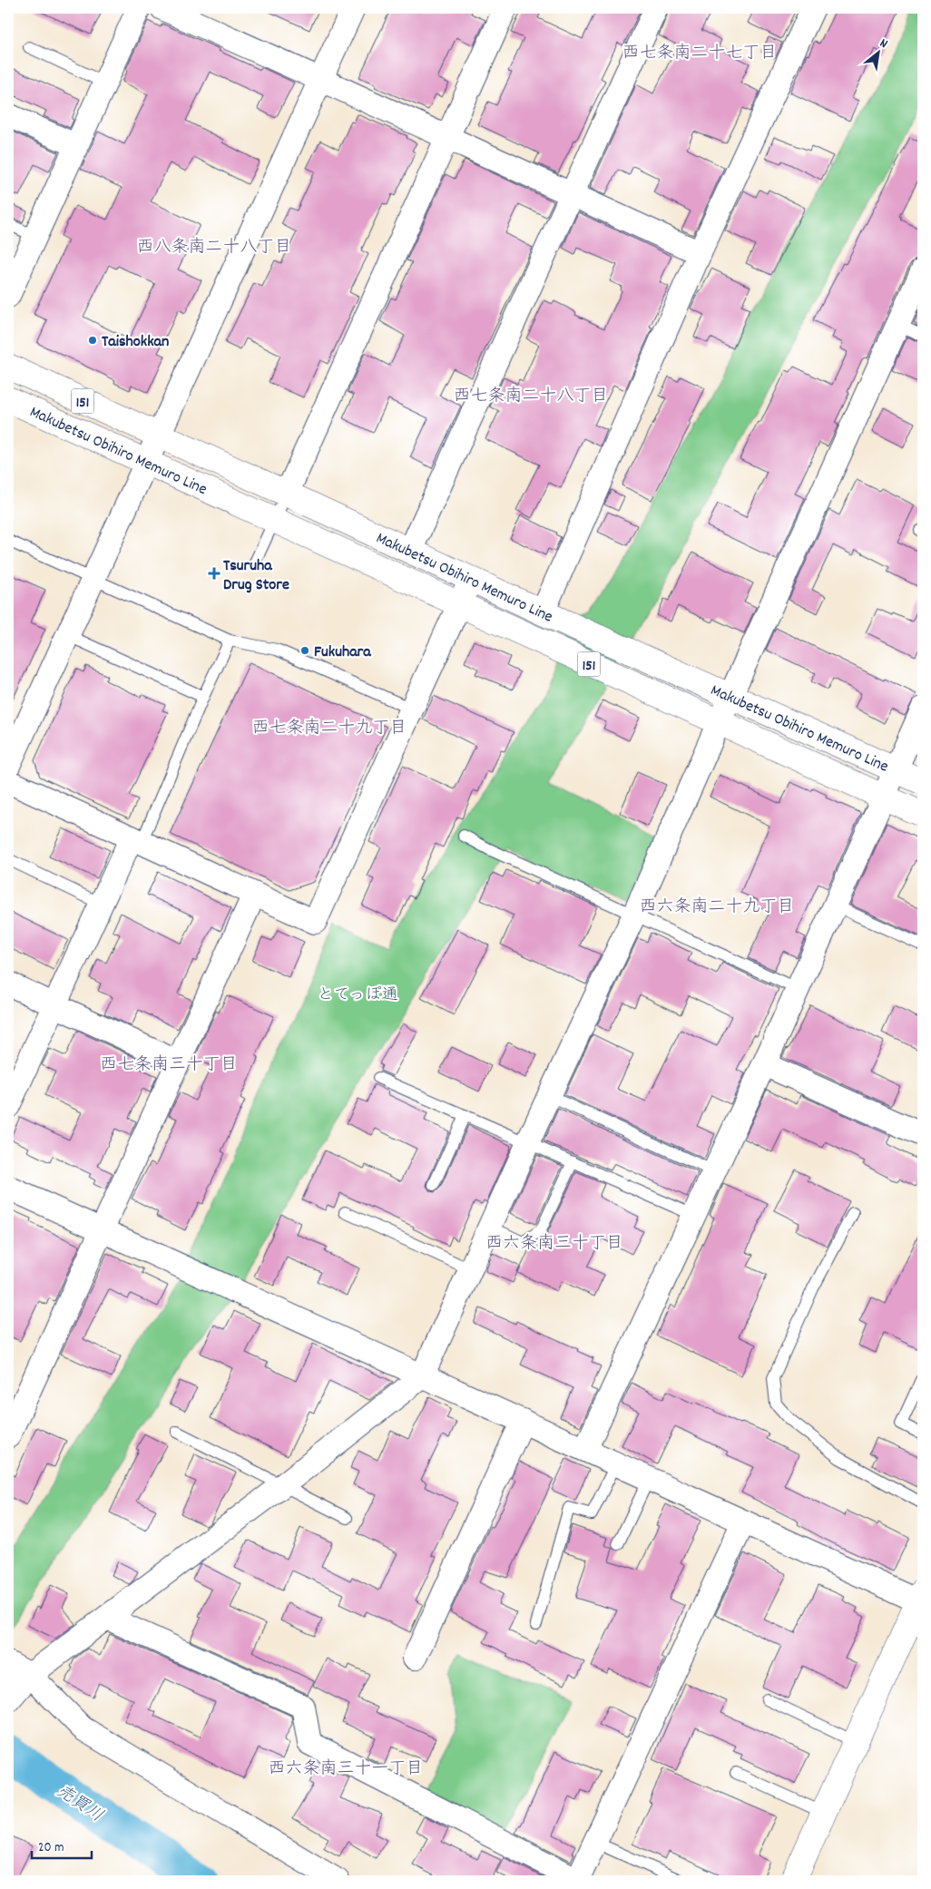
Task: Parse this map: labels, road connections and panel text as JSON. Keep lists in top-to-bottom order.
{
  "streets": {
    "main road": ["151", "Makubetsu Obihiro Memuro Line"]
  },
  "districts": [
    "西七条南二十七丁目",
    "西八条南二十八丁目",
    "西七条南二十八丁目",
    "西七条南二十九丁目",
    "西六条南二十九丁目",
    "西七条南三十丁目",
    "西六条南三十丁目",
    "西六条南三十一丁目"
  ],
  "water": ["売買川"],
  "parks": ["とてっぽ通"],
  "places": {
    "other": ["Taishokkan", "Fukuhara"],
    "health": ["Tsuruha Drug Store"]
  },
  "scale_bar": "20 m",
  "north": "top right"
}
